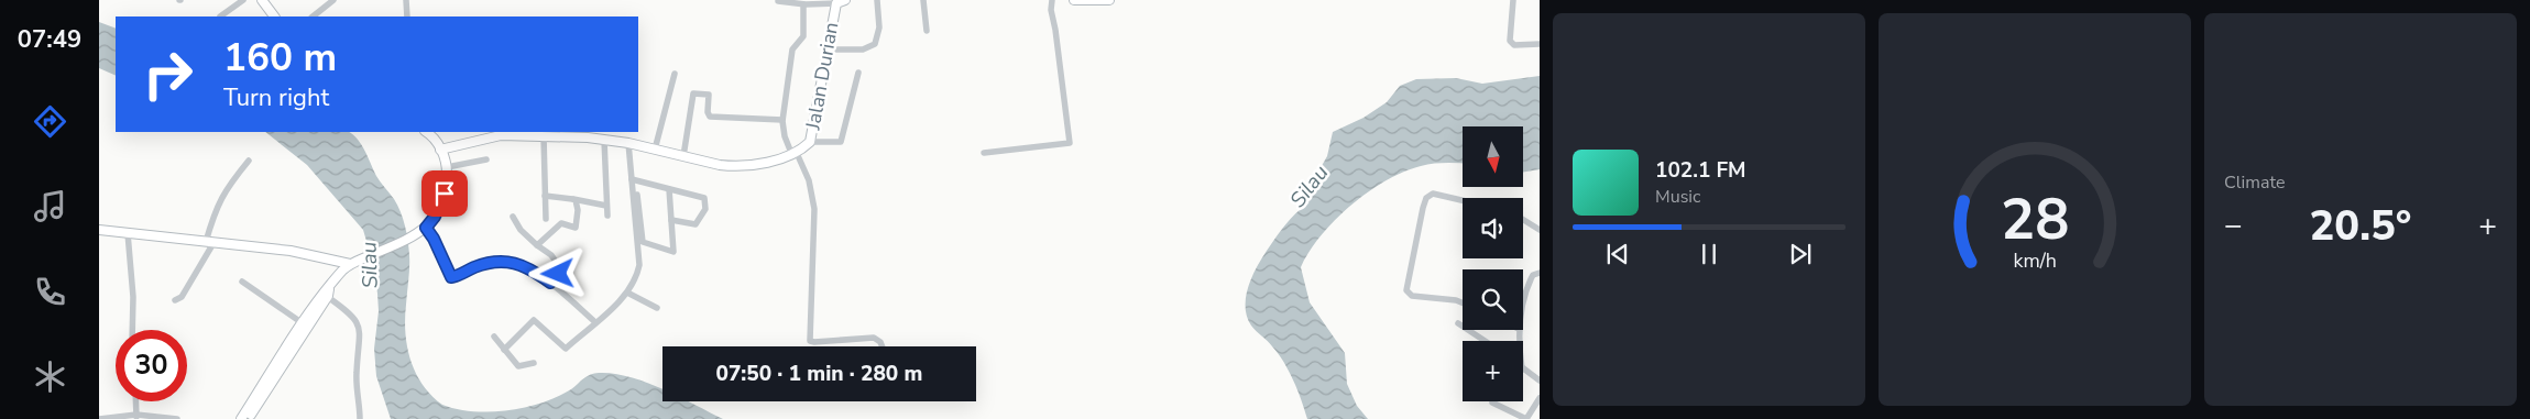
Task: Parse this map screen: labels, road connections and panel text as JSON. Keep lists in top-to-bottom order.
{
  "streets": {
    "main road": ["Jalan Durian"]
  },
  "water": ["Silau"],
  "north": "bottom",
  "page": {
    "tabs": "07:49",
    "tile": "Climate",
    "turn": ["160 m", "Turn right"],
    "map_buttons": "+",
    "song": ["102.1 FM", "Music"],
    "heat": ["−", "20.5°", "+"],
    "limit": "30",
    "trip": "07:50 · 1 min · 280 m",
    "gauge": ["28", "km/h"]
  }
}
